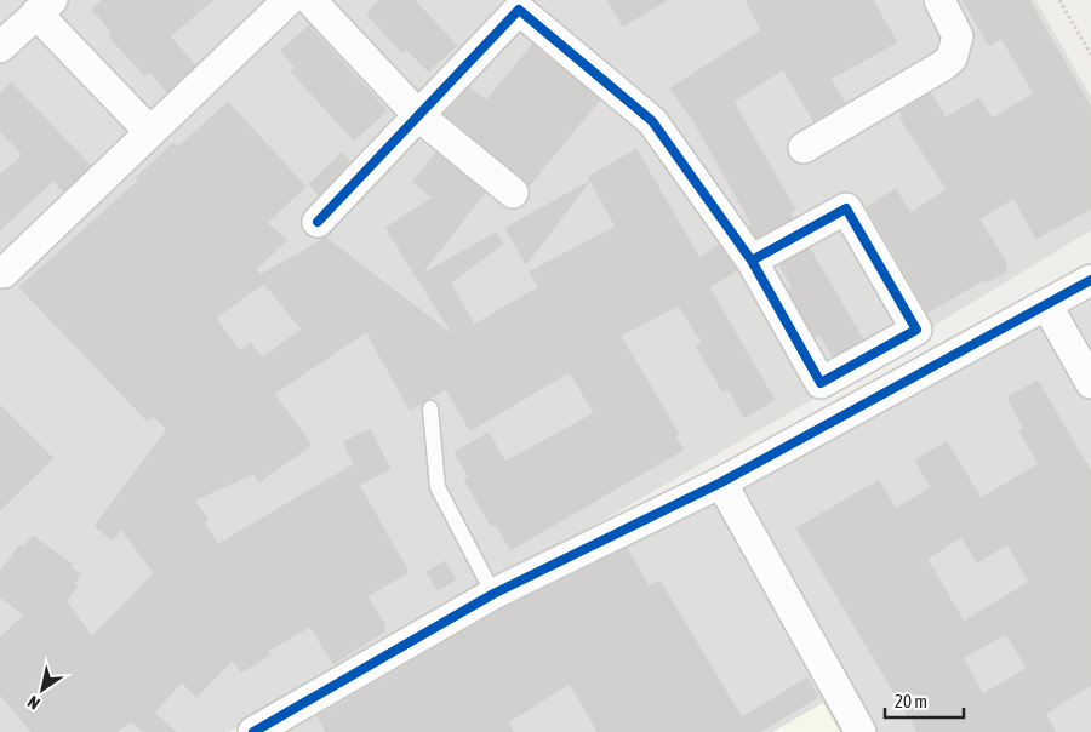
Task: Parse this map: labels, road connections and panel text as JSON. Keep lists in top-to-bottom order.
{
  "scale_bar": "20 m",
  "north": "bottom left"
}
